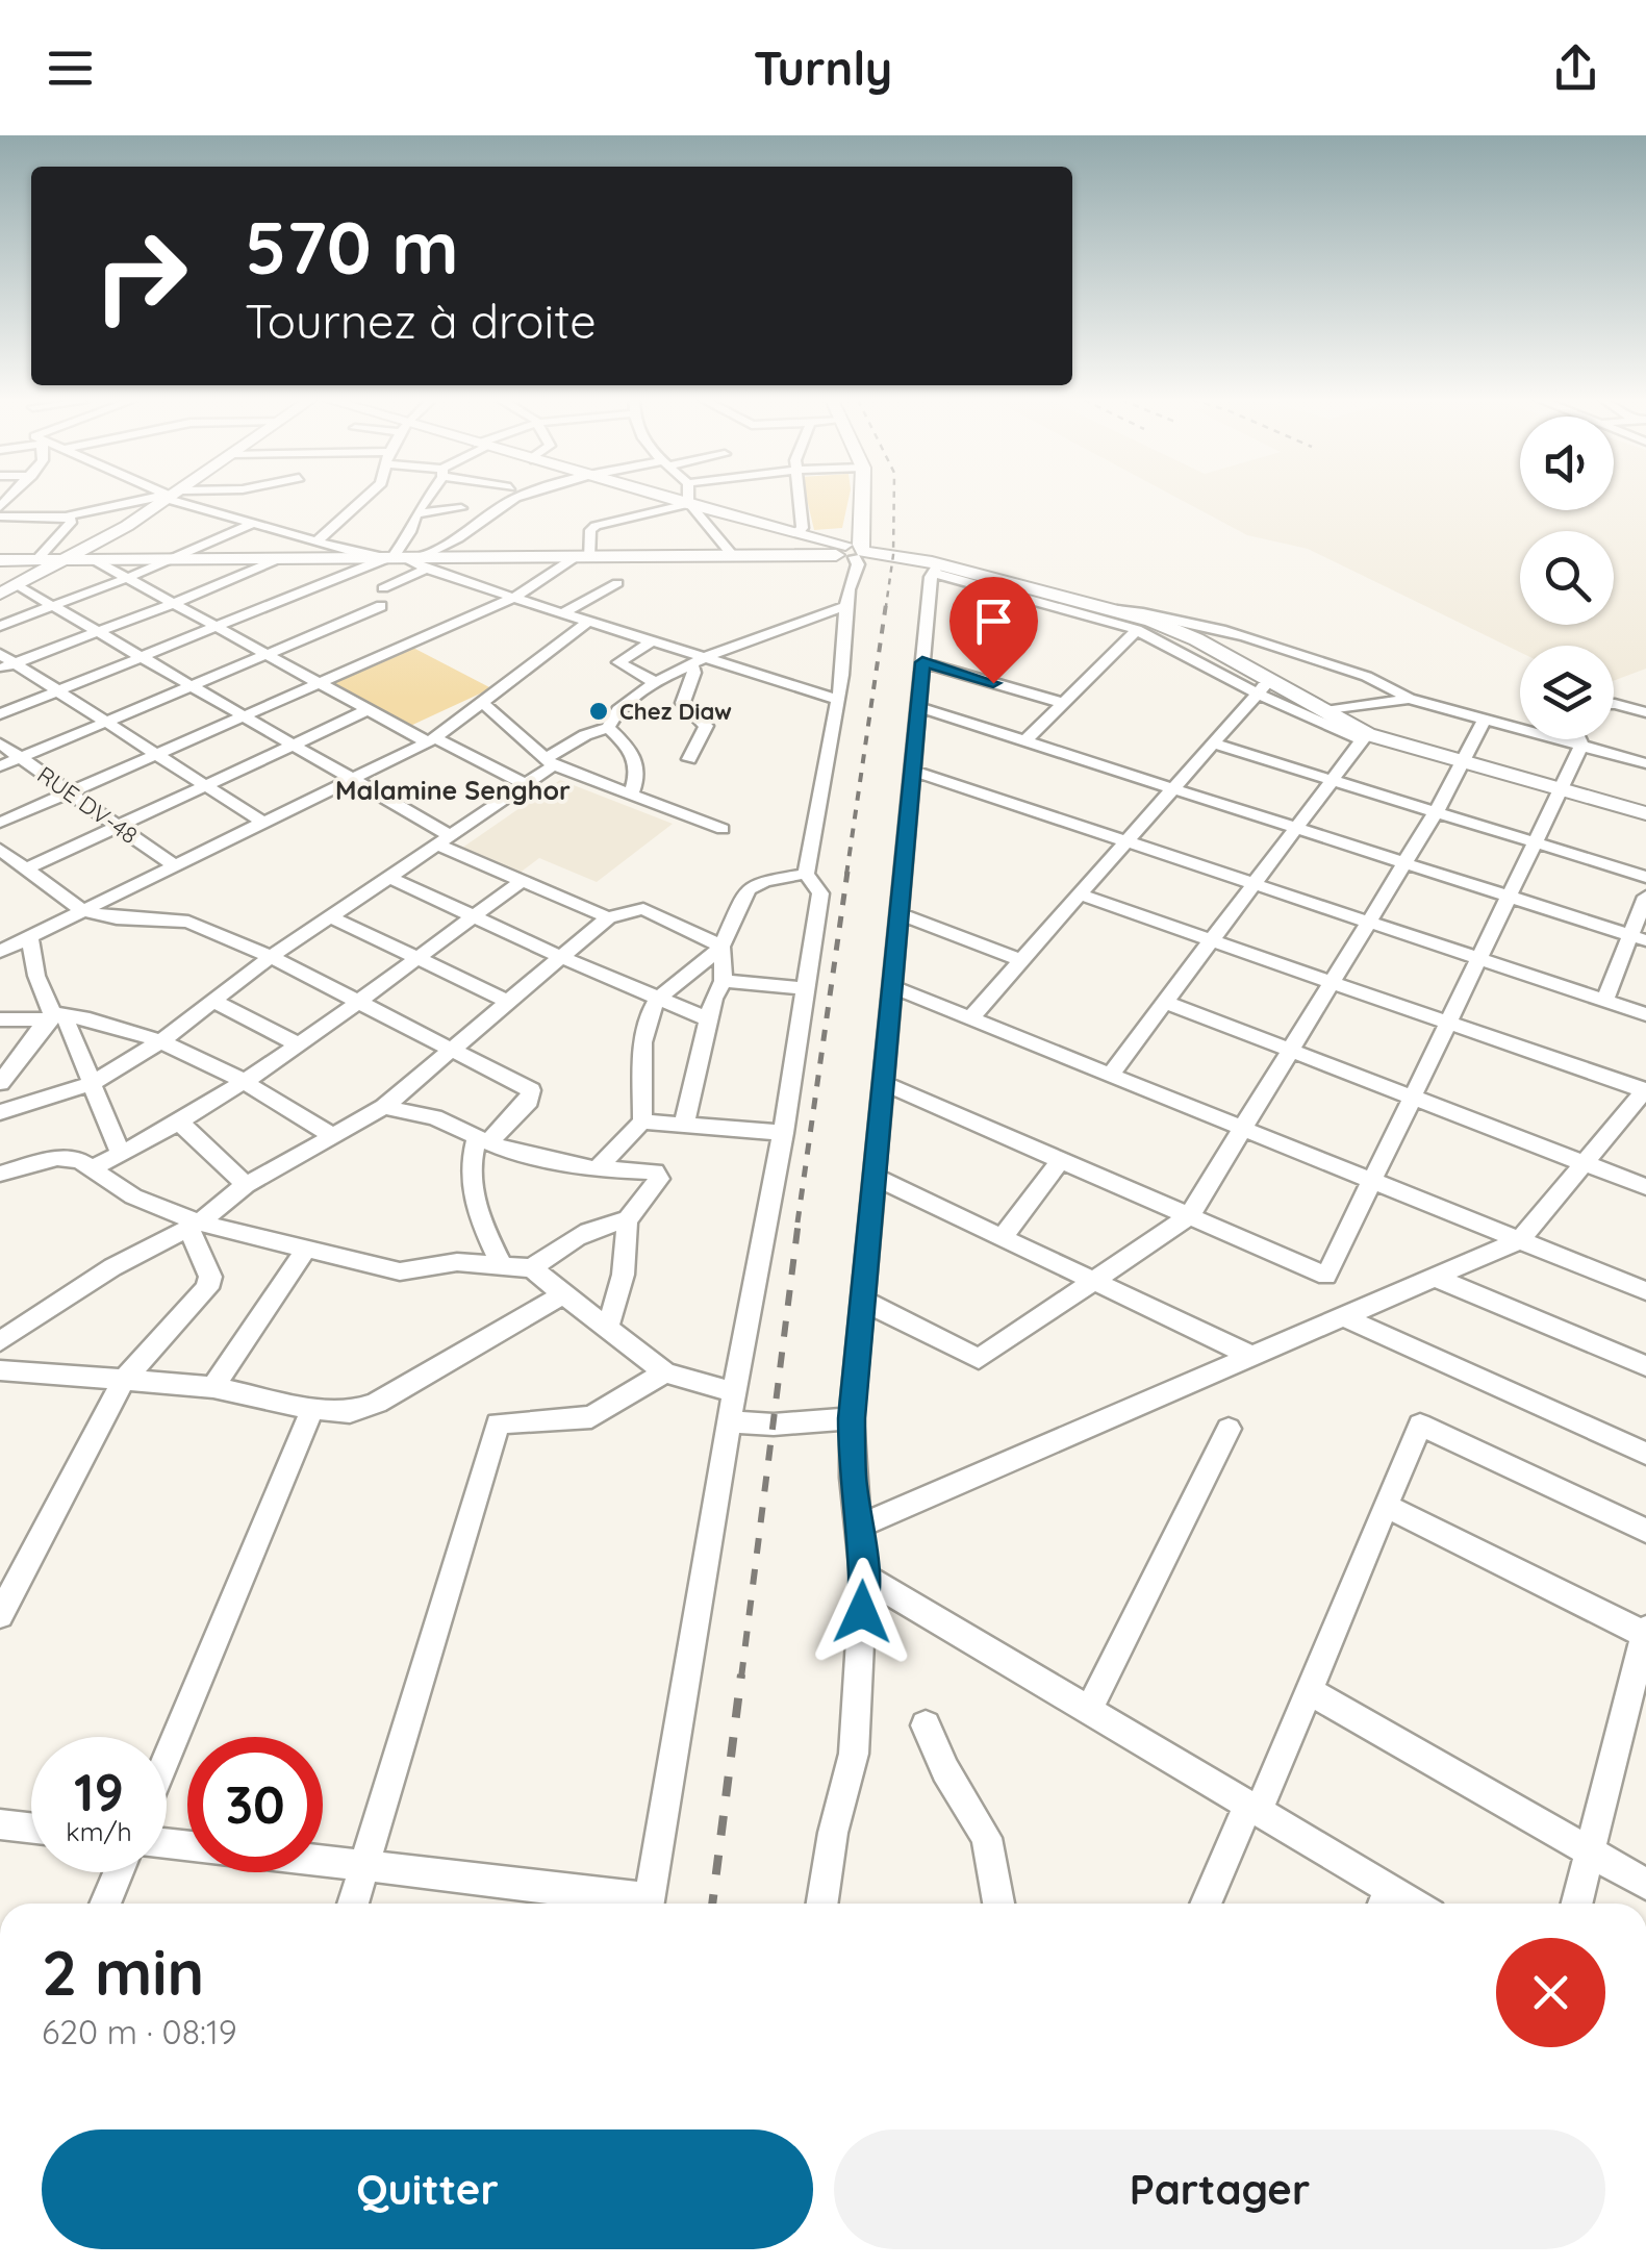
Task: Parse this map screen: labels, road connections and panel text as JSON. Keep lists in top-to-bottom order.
{
  "streets": {
    "street": ["RUE DV-48"]
  },
  "districts": ["Malamine Senghor"],
  "places": ["Chez Diaw"],
  "page": {
    "header": "Turnly",
    "turn": ["570 m", "Tournez à droite"],
    "speed": "19 km/h",
    "limit": "30",
    "heading": ["2 min", "620 m · 08:19"],
    "buttons": ["Quitter", "Partager"]
  }
}
